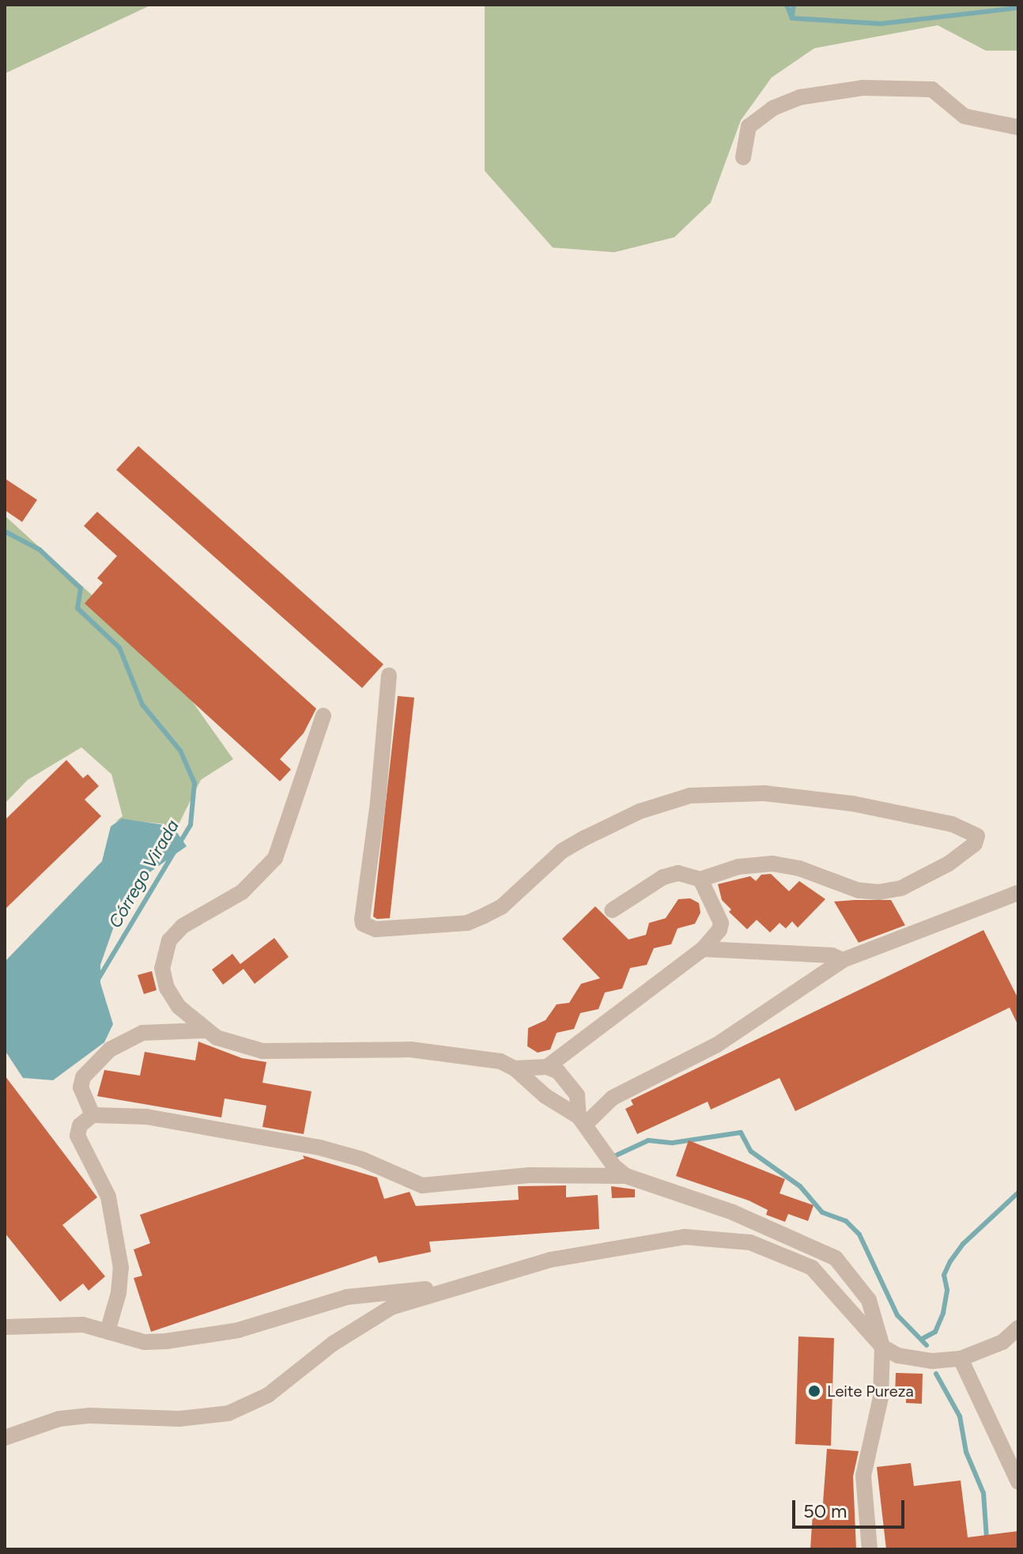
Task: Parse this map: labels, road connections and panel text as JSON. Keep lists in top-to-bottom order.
{
  "water": ["Córrego Virada"],
  "places": ["Leite Pureza"],
  "scale_bar": "50 m"
}
